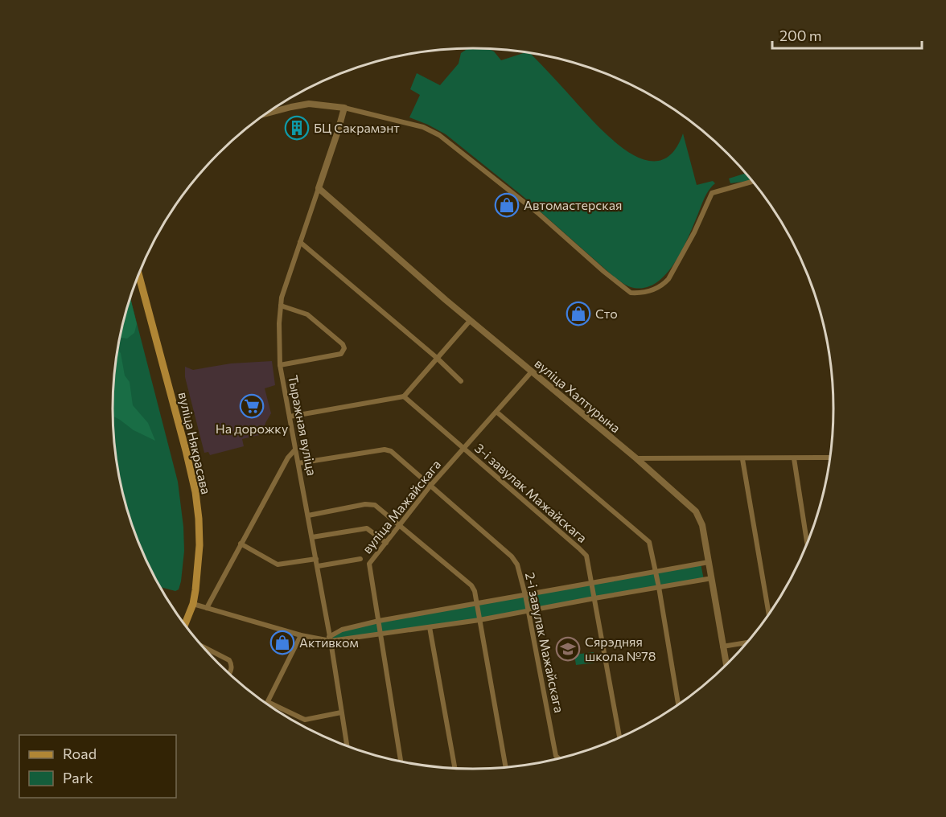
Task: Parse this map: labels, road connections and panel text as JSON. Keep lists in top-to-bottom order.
{
  "streets": {
    "main road": ["вуліца Някрасава"],
    "street": [
      "вуліца Халтурына",
      "Тыражная вуліца",
      "3-і завулак Мажайскага",
      "вуліца Мажайскага",
      "2-і завулак Мажайскага"
    ]
  },
  "crossings": [
    ["вуліца Халтурына", "Тыражная вуліца"],
    ["вуліца Халтурына", "вуліца Мажайскага"],
    ["Тыражная вуліца", "2-і завулак Мажайскага"],
    ["3-і завулак Мажайскага", "вуліца Мажайскага"],
    ["вуліца Мажайскага", "2-і завулак Мажайскага"]
  ],
  "places": {
    "building": ["БЦ Сакрамэнт"],
    "shop": ["Автомастерская", "Сто", "Активком"],
    "supermarket": ["На дорожку"],
    "school or university": ["Сярэдняя школа №78"]
  },
  "legend": ["Road", "Park"],
  "scale_bar": "200 m"
}
